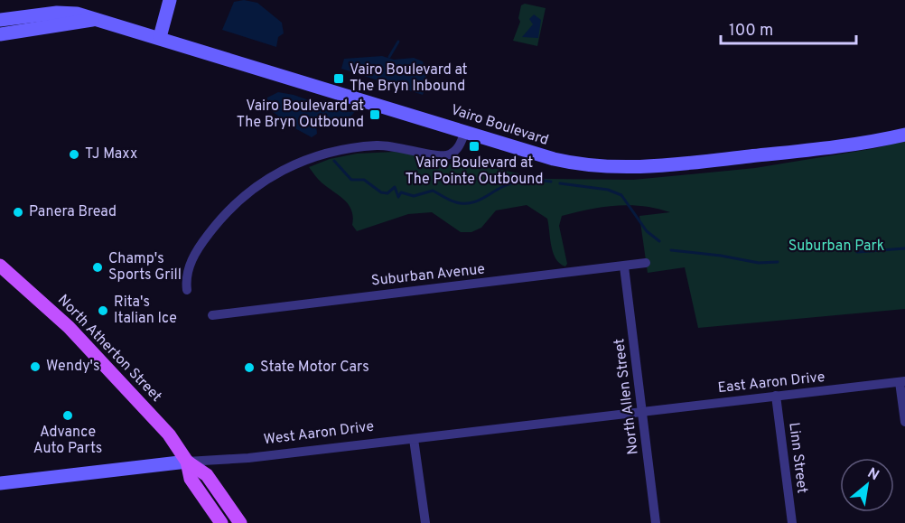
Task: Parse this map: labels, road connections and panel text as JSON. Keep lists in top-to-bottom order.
{
  "streets": {
    "main road": ["North Atherton Street"],
    "street": [
      "Vairo Boulevard",
      "Suburban Avenue",
      "East Aaron Drive",
      "North Allen Street",
      "West Aaron Drive",
      "Linn Street"
    ]
  },
  "crossings": [
    ["Suburban Avenue", "North Allen Street"],
    ["North Atherton Street", "West Aaron Drive"],
    ["East Aaron Drive", "North Allen Street"],
    ["East Aaron Drive", "West Aaron Drive"],
    ["East Aaron Drive", "Linn Street"],
    ["North Allen Street", "West Aaron Drive"]
  ],
  "parks": ["Suburban Park"],
  "places": {
    "transit": ["Vairo Boulevard at The Bryn Inbound", "Vairo Boulevard at The Bryn Outbound", "Vairo Boulevard at The Pointe Outbound"],
    "other": [
      "TJ Maxx",
      "Panera Bread",
      "Champ's Sports Grill",
      "Rita's Italian Ice",
      "Wendy's",
      "State Motor Cars",
      "Advance Auto Parts"
    ]
  },
  "scale_bar": "100 m",
  "north": "top right"
}
